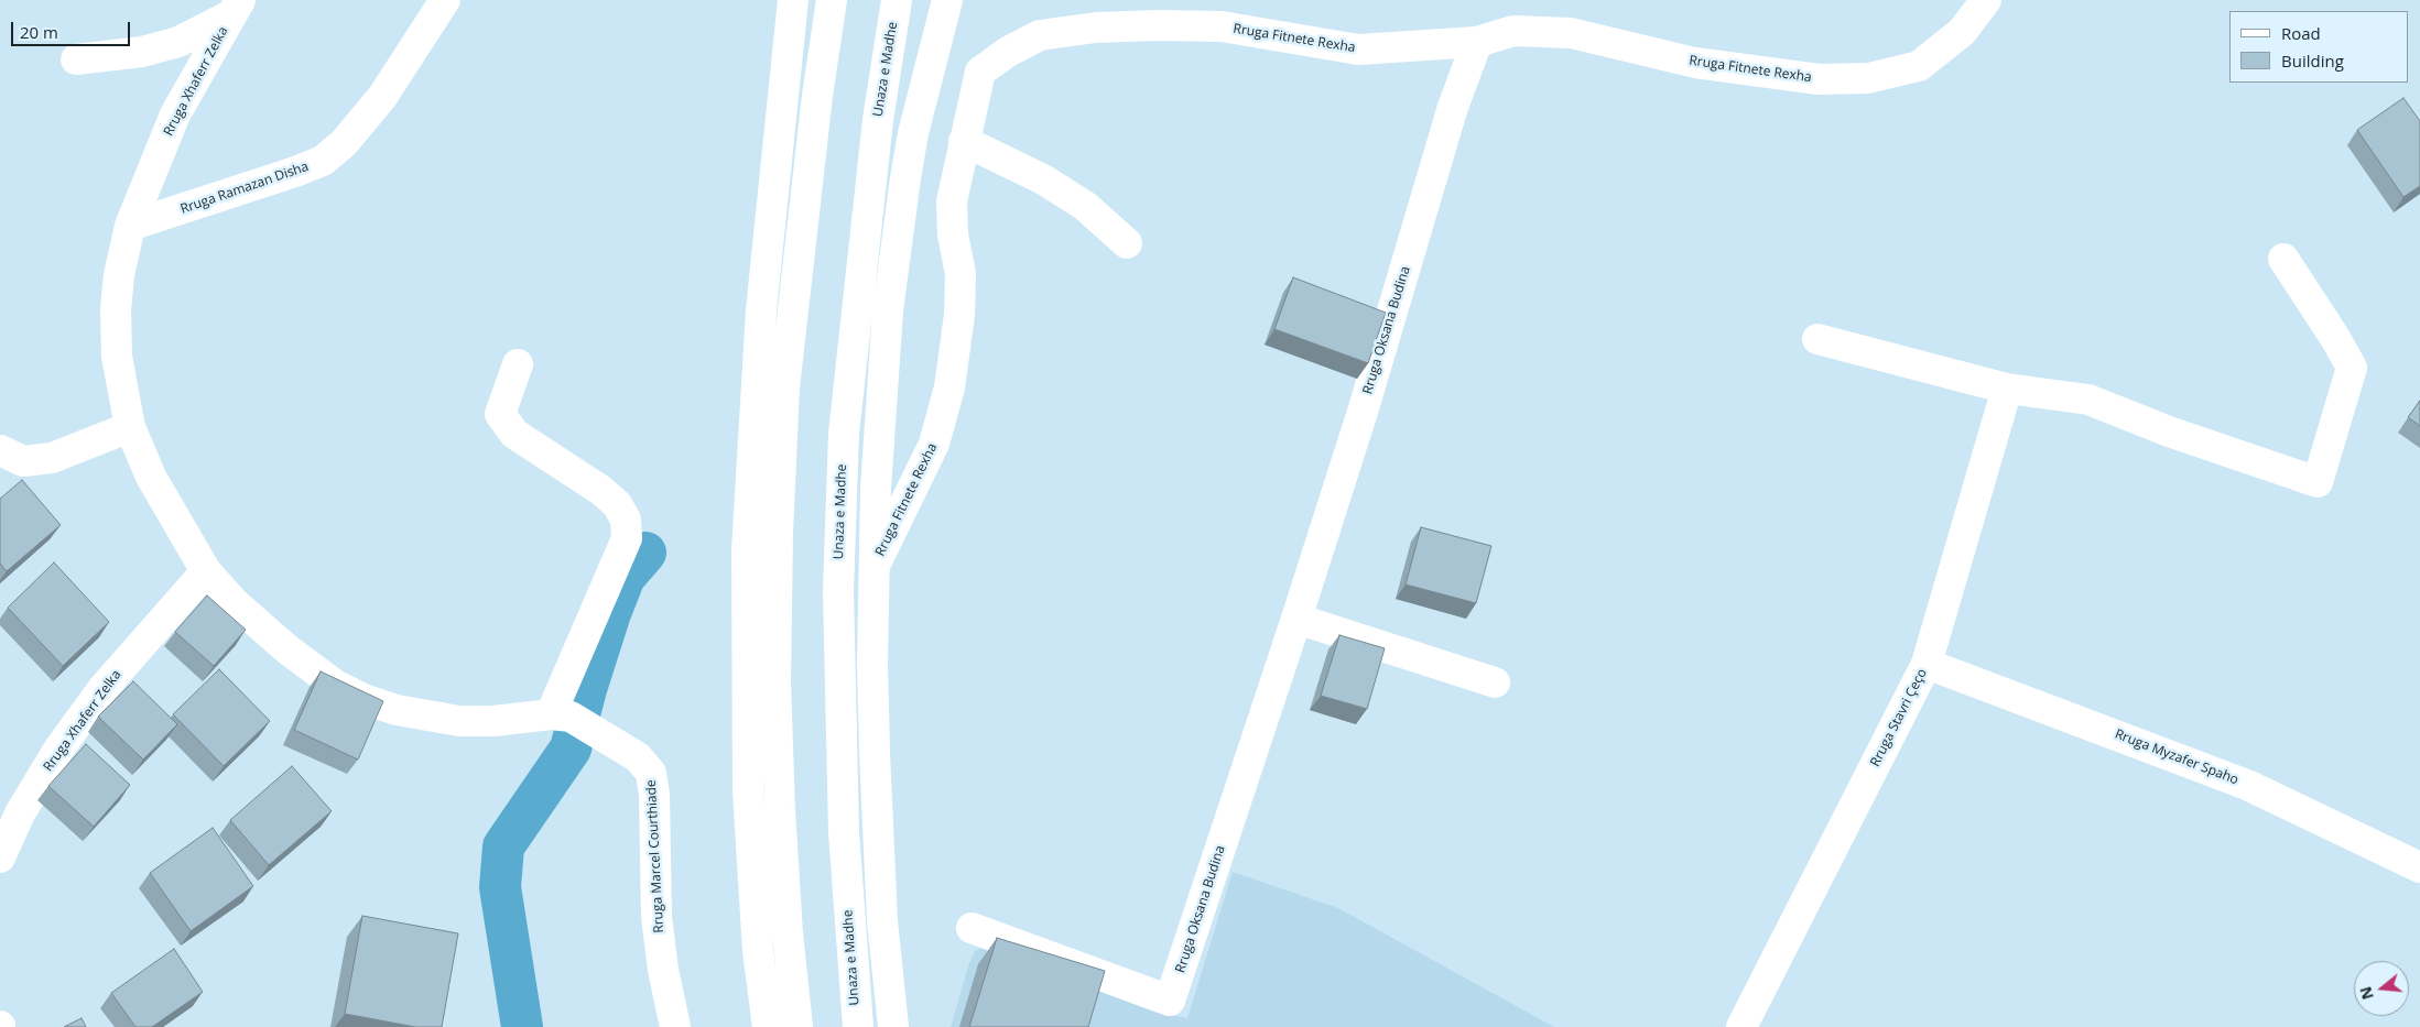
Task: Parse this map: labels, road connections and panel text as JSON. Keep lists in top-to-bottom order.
{
  "streets": {
    "main road": [
      "Rruga Fitnete Rexha",
      "Unaza e Madhe",
      "Rruga Xhaferr Zelka",
      "Rruga Ramazan Disha",
      "Rruga Oksana Budina",
      "Rruga Stavri Çeço",
      "Rruga Myzafer Spaho",
      "Rruga Marcel Courthiade"
    ]
  },
  "crossings": [
    ["Rruga Fitnete Rexha", "Rruga Oksana Budina"],
    ["Rruga Xhaferr Zelka", "Rruga Ramazan Disha"],
    ["Rruga Stavri Çeço", "Rruga Myzafer Spaho"]
  ],
  "legend": ["Road", "Building"],
  "scale_bar": "20 m",
  "north": "left"
}
